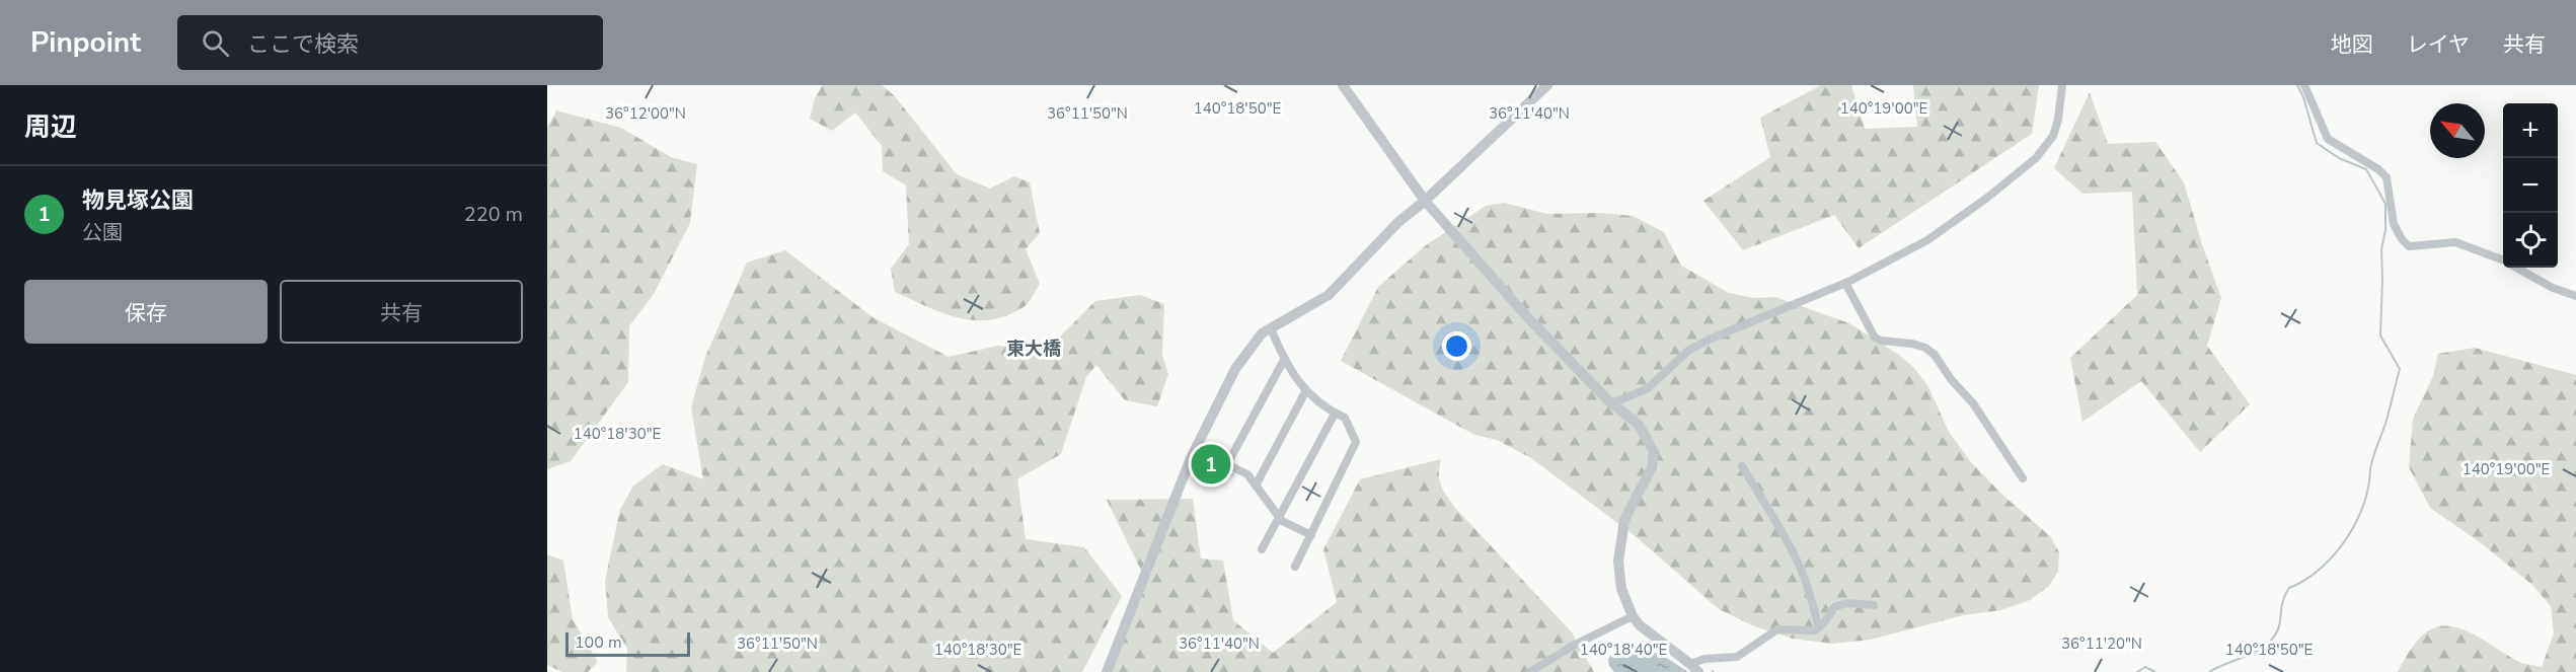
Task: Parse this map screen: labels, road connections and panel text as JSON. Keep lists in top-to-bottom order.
{
  "districts": ["東大橋"],
  "scale_bar": "100 m",
  "north": "top left",
  "page": {
    "header": "Pinpoint",
    "search": "ここで検索",
    "nav": ["地図", "レイヤ", "共有"],
    "heading": "周辺",
    "map_buttons": ["+", "−"],
    "list": [
      {
        "mark": "1",
        "name": "物見塚公園",
        "note": "公園",
        "value": "220 m"
      }
    ],
    "buttons": ["保存", "共有"],
    "pins": "1",
    "scale": "100 m"
  },
  "coordinates": [
    "140°18'50\"E",
    "140°19'00\"E",
    "36°12'00\"N",
    "36°11'50\"N",
    "36°11'40\"N",
    "140°18'30\"E",
    "36°11'20\"N",
    "140°18'40\"E"
  ]
}
